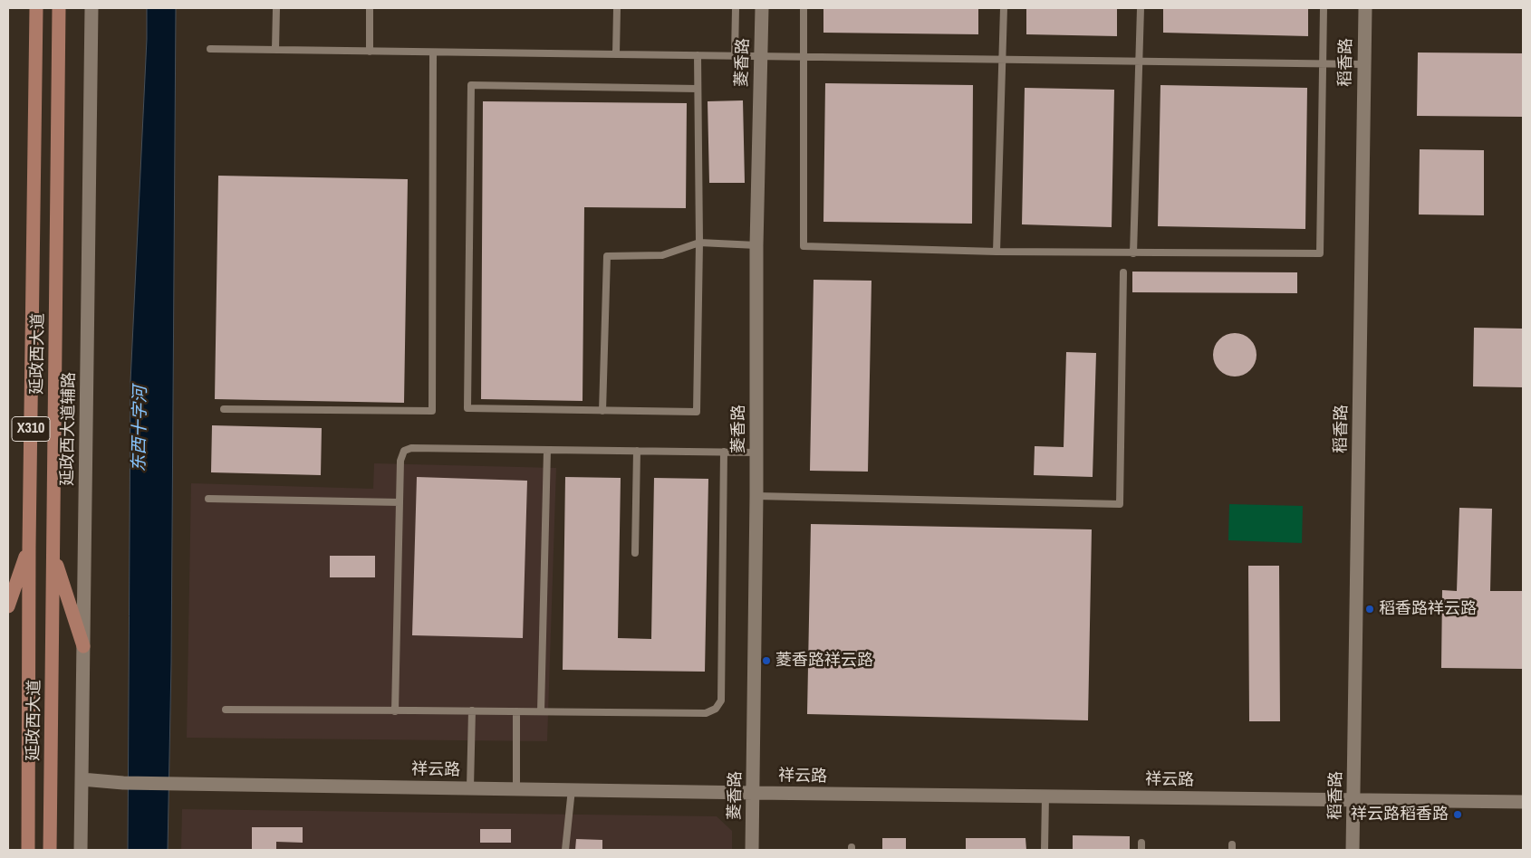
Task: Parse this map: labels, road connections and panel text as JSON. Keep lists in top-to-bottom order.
{
  "streets": {
    "main road": ["延政西大道", "X310"],
    "street": [
      "菱香路",
      "稻香路",
      "延政西大道辅路",
      "祥云路"
    ]
  },
  "crossings": [
    ["菱香路", "祥云路"],
    ["稻香路", "祥云路"],
    ["延政西大道辅路", "祥云路"]
  ],
  "water": ["东西十字河"],
  "places": ["稻香路祥云路", "菱香路祥云路", "祥云路稻香路"]
}
